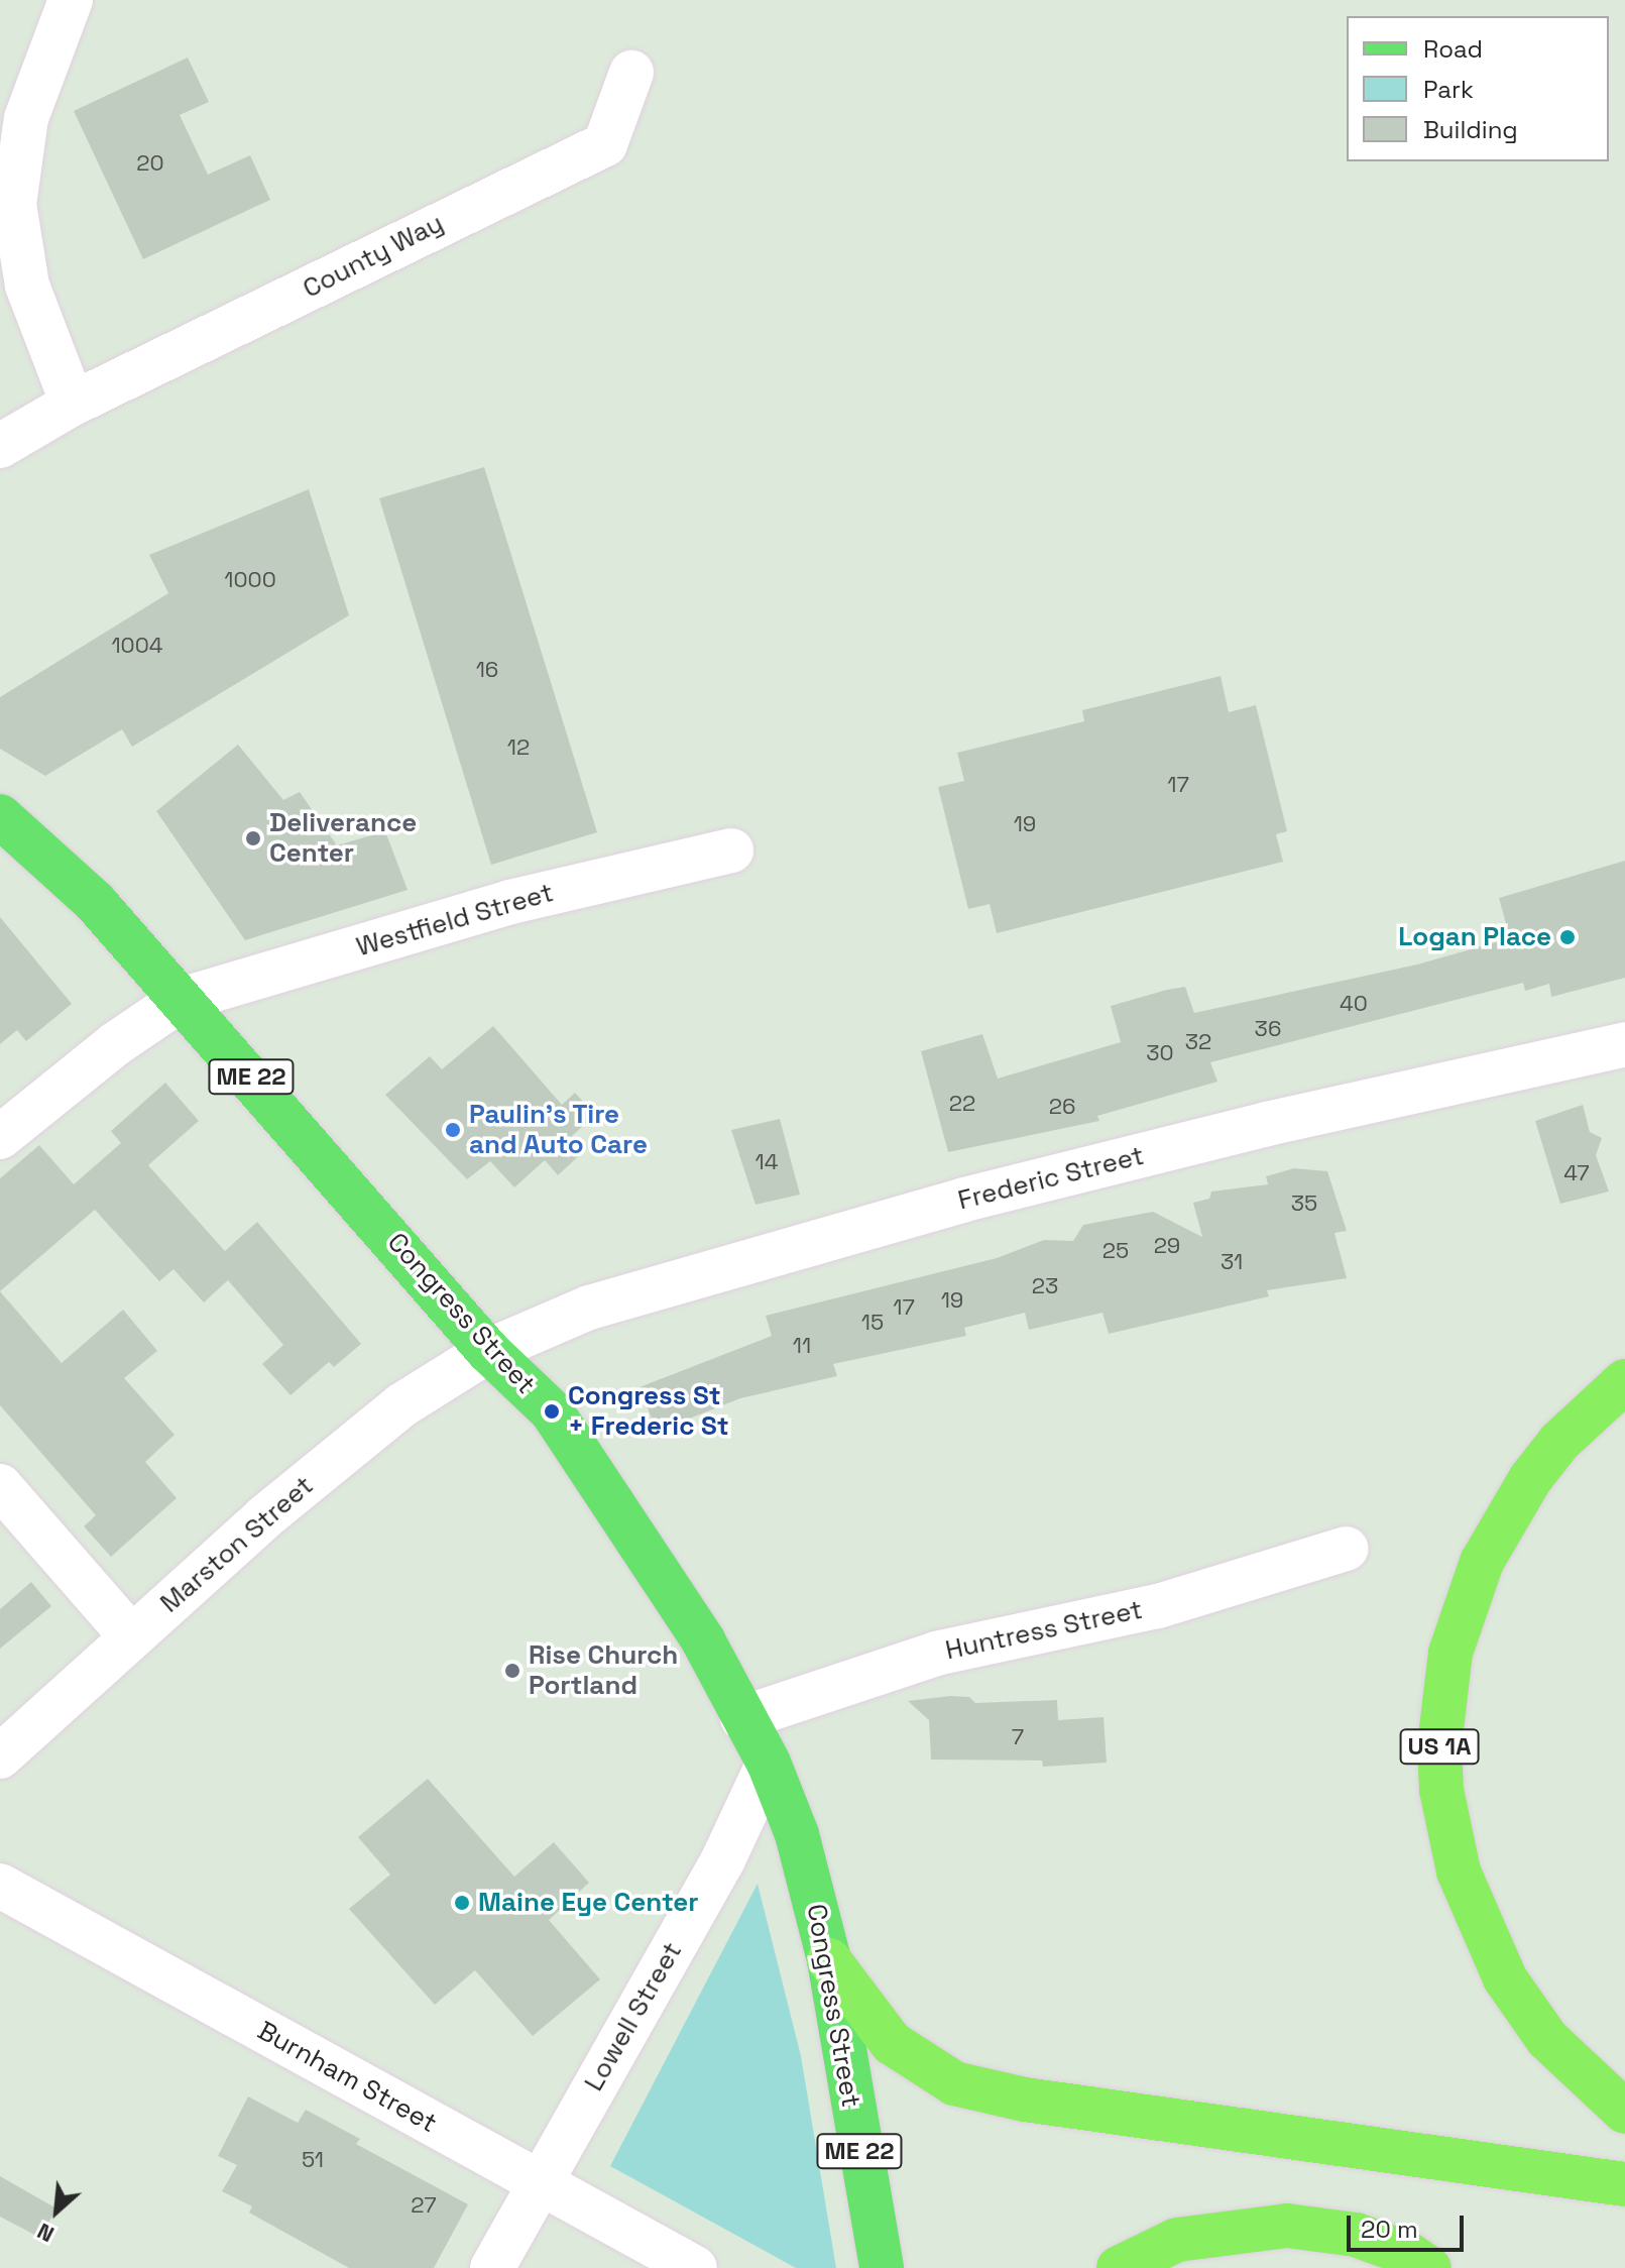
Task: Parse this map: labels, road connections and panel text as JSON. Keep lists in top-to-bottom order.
{
  "streets": {
    "highway": ["US 1A"],
    "main road": ["ME 22", "Congress Street"],
    "street": [
      "County Way",
      "Westfield Street",
      "Frederic Street",
      "Marston Street",
      "Huntress Street",
      "Lowell Street",
      "Burnham Street"
    ]
  },
  "crossings": [
    ["Westfield Street", "Congress Street"],
    ["Frederic Street", "Congress Street"],
    ["Frederic Street", "Marston Street"],
    ["Congress Street", "Marston Street"],
    ["Congress Street", "Huntress Street"],
    ["Congress Street", "Lowell Street"],
    ["Lowell Street", "Burnham Street"]
  ],
  "places": [
    "Deliverance Center",
    "Logan Place",
    "Paulin's Tire and Auto Care",
    "Congress St + Frederic St",
    "Rise Church Portland",
    "Maine Eye Center"
  ],
  "house_numbers": [
    "20",
    "1000",
    "1004",
    "16",
    "12",
    "17",
    "19",
    "40",
    "36",
    "32",
    "30",
    "22",
    "26",
    "14",
    "47",
    "35",
    "29",
    "25",
    "31",
    "23",
    "19",
    "17",
    "15",
    "11",
    "7",
    "51",
    "27"
  ],
  "legend": ["Road", "Park", "Building"],
  "scale_bar": "20 m",
  "north": "bottom left"
}
